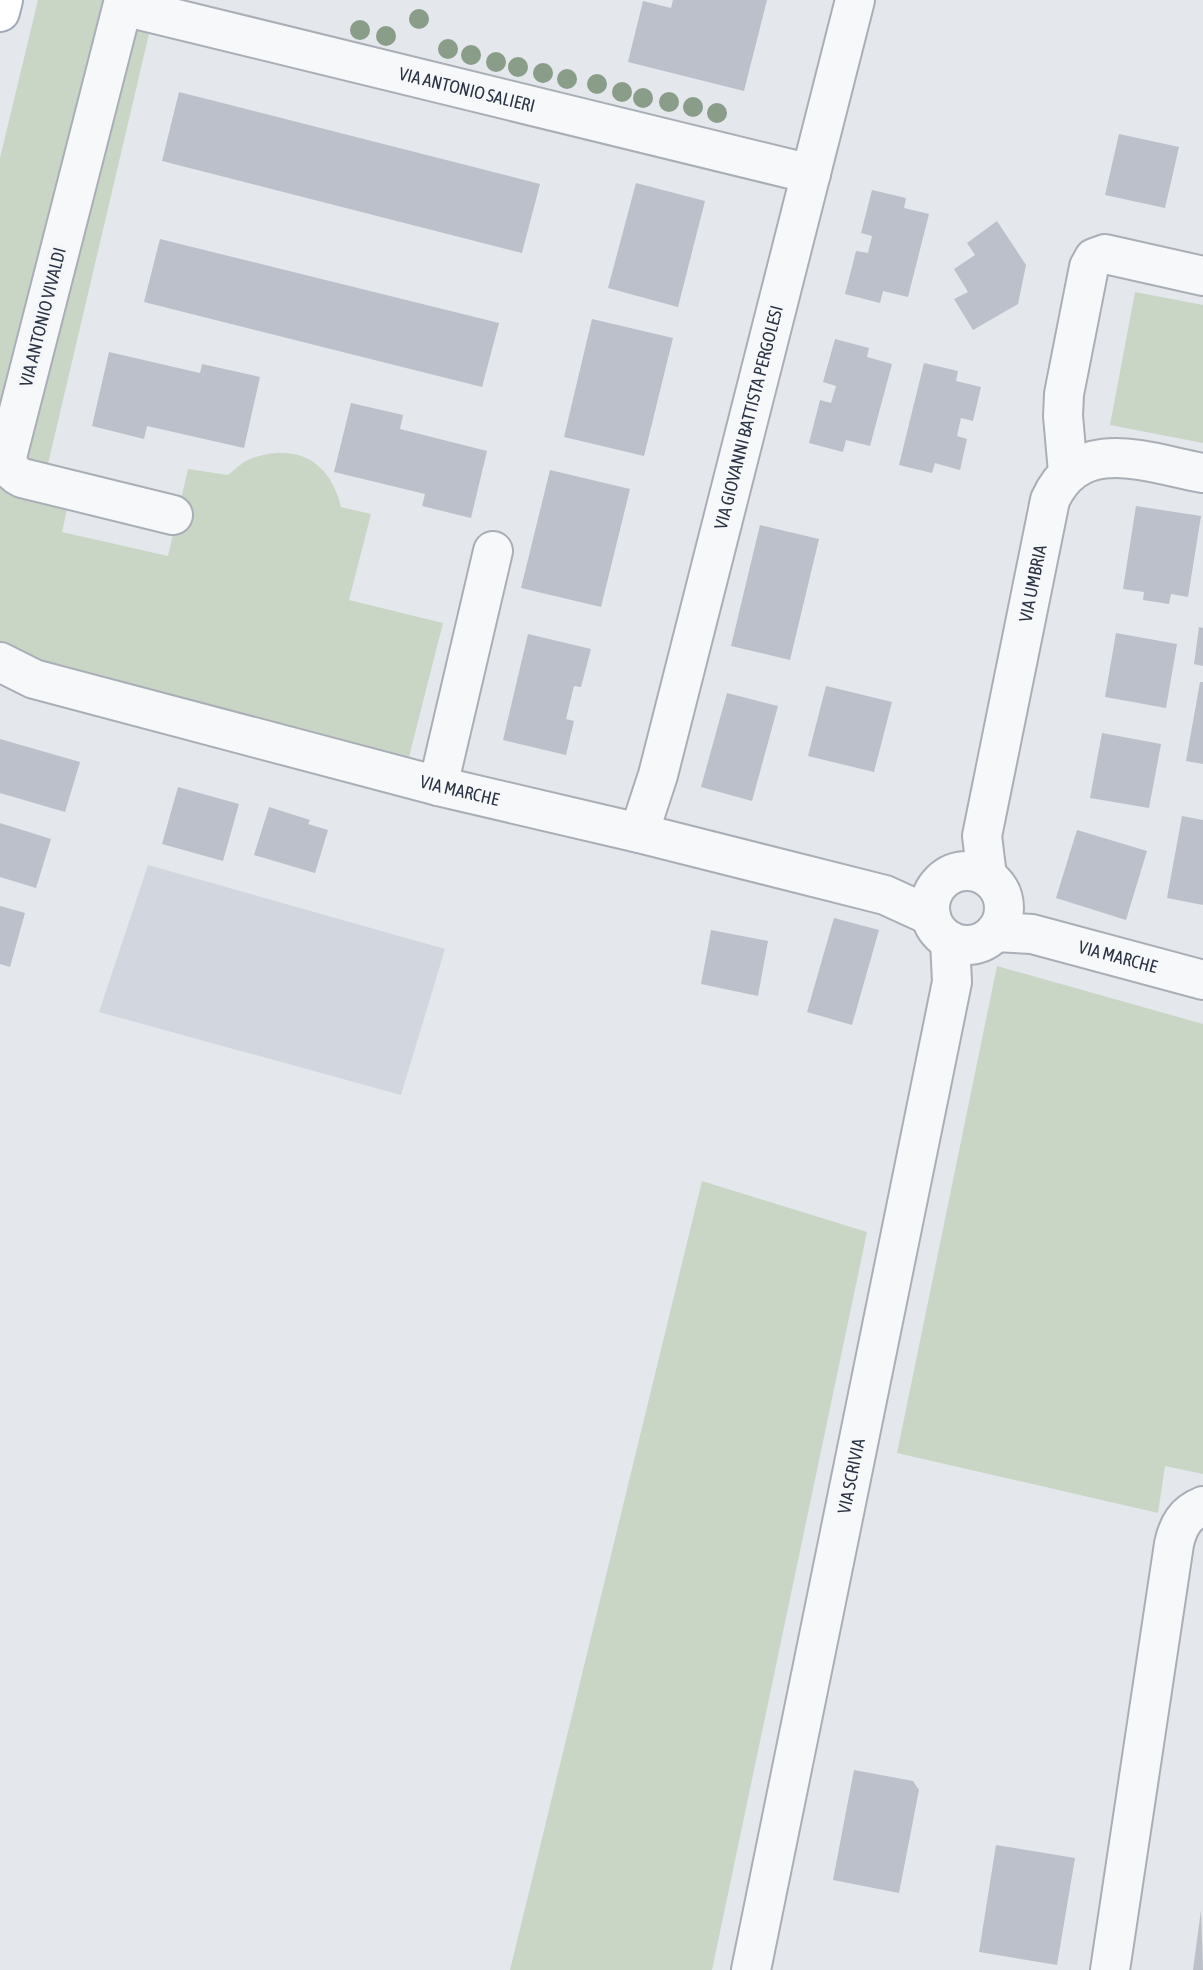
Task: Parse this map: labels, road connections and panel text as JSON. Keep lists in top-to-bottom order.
{
  "streets": {
    "street": [
      "VIA ANTONIO SALIERI",
      "VIA ANTONIO VIVALDI",
      "VIA GIOVANNI BATTISTA PERGOLESI",
      "VIA UMBRIA",
      "VIA MARCHE",
      "VIA SCRIVIA"
    ]
  },
  "crossings": [
    ["VIA ANTONIO SALIERI", "VIA ANTONIO VIVALDI"],
    ["VIA ANTONIO SALIERI", "VIA GIOVANNI BATTISTA PERGOLESI"],
    ["VIA GIOVANNI BATTISTA PERGOLESI", "VIA MARCHE"],
    ["VIA MARCHE", "VIA SCRIVIA"]
  ]
}
